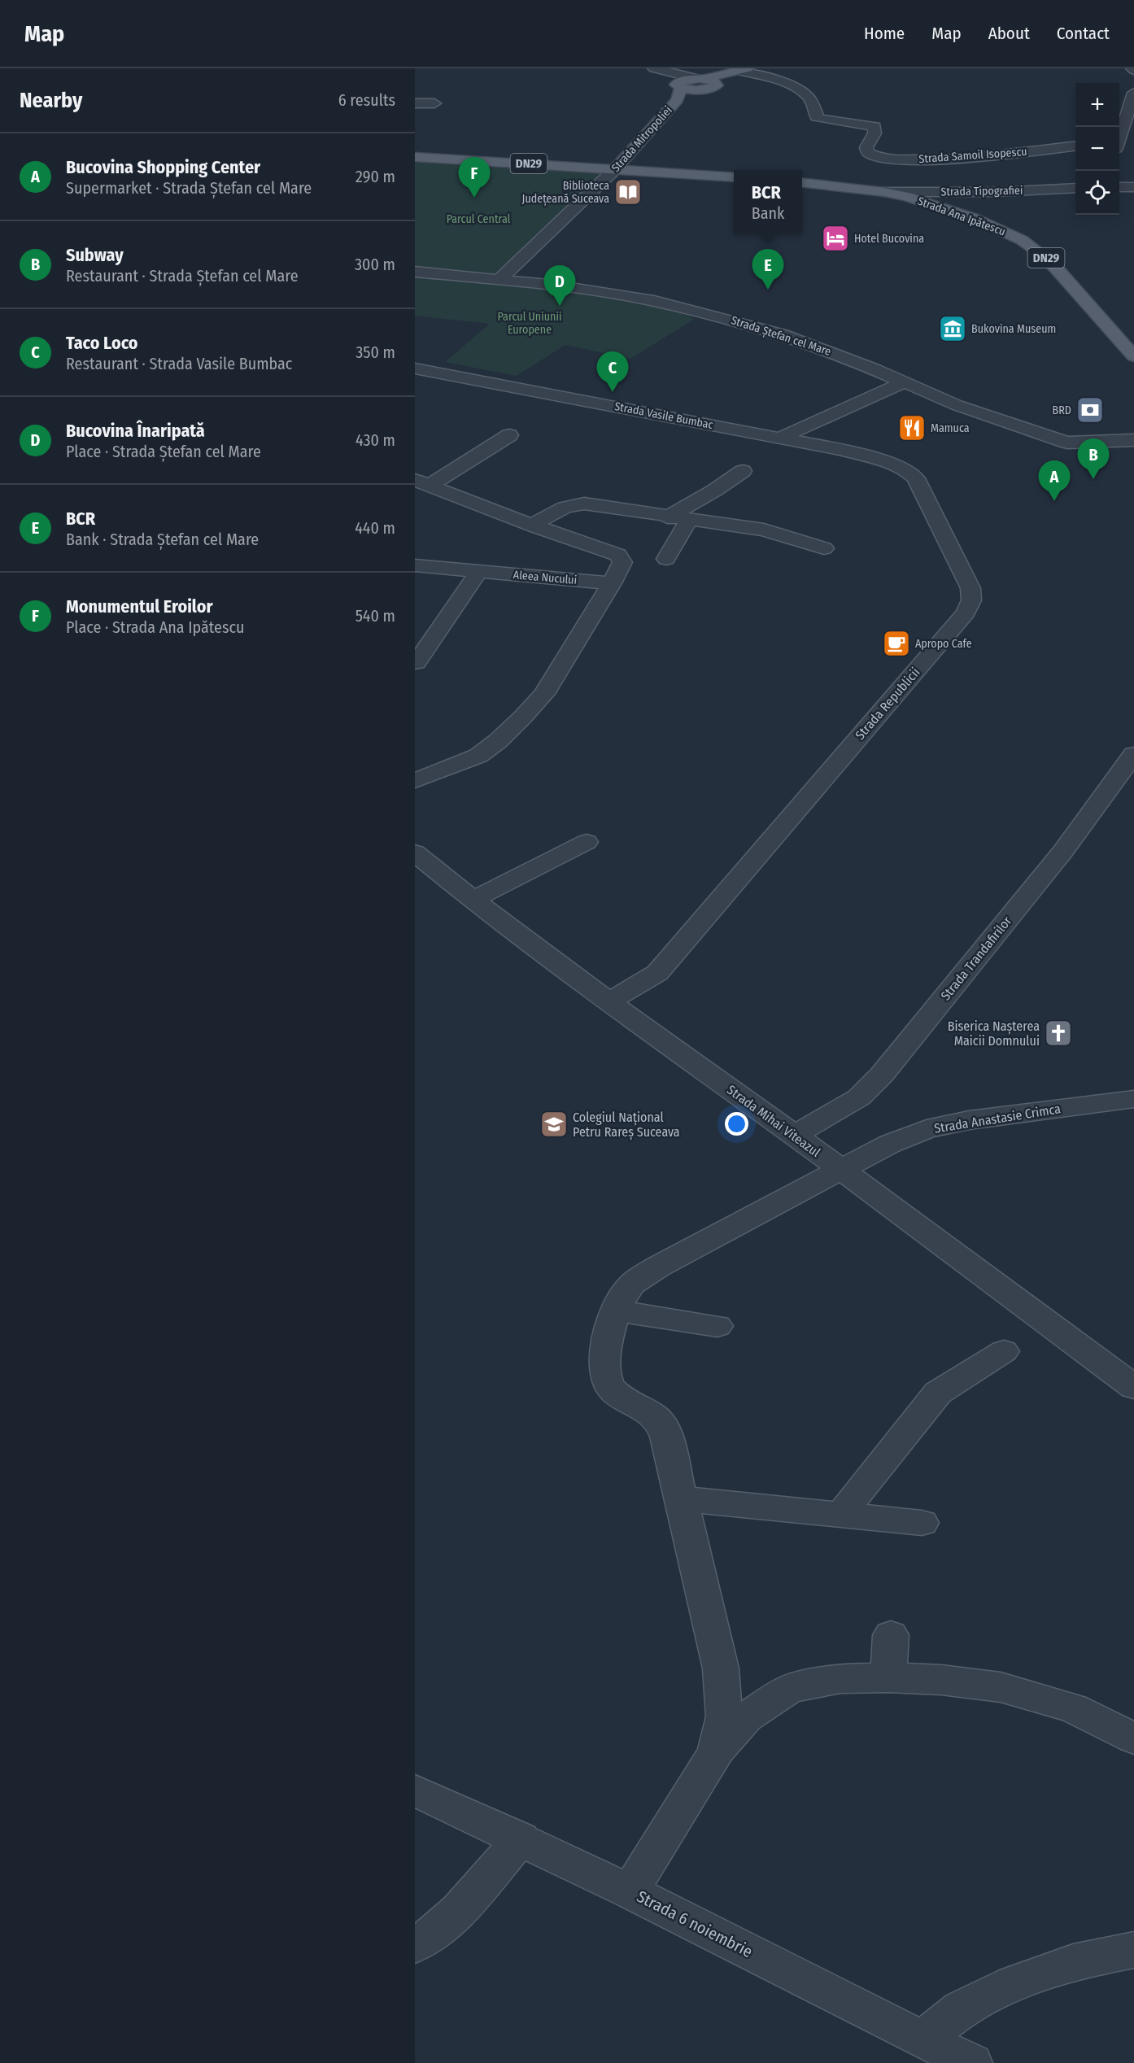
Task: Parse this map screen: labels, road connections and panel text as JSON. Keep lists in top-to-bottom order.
{
  "streets": {
    "main road": ["Strada Mitropoliei", "DN29", "Strada Ana Ipătescu"],
    "street": [
      "Strada Samoil Isopescu",
      "Strada Tipografiei",
      "Strada Ștefan cel Mare",
      "Strada Vasile Bumbac",
      "Aleea Nucului",
      "Strada Republicii",
      "Strada Trandafirilor",
      "Strada Anastasie Crimca",
      "Strada Mihai Viteazul",
      "Strada 6 noiembrie"
    ]
  },
  "crossings": [
    ["Strada Mitropoliei", "Strada Samoil Isopescu"],
    ["Strada Mitropoliei", "DN29"],
    ["Strada Mitropoliei", "Strada Ștefan cel Mare"],
    ["Strada Tipografiei", "Strada Ana Ipătescu"],
    ["Strada Vasile Bumbac", "Strada Republicii"],
    ["Strada Republicii", "Strada Mihai Viteazul"],
    ["Strada Trandafirilor", "Strada Mihai Viteazul"],
    ["Strada Anastasie Crimca", "Strada Mihai Viteazul"]
  ],
  "parks": ["Parcul Central", "Parcul Uniunii Europene"],
  "places": {
    "library": ["Biblioteca Județeană Suceava"],
    "hotel": ["Hotel Bucovina"],
    "museum": ["Bukovina Museum"],
    "bank": ["BRD"],
    "restaurant": ["Mamuca"],
    "cafe": ["Apropo Cafe"],
    "church": ["Biserica Nașterea Maicii Domnului"],
    "school or university": ["Colegiul Național Petru Rareș Suceava"]
  },
  "page": {
    "header": "Map",
    "nav": [
      "Home",
      "Map",
      "About",
      "Contact"
    ],
    "heading": ["Nearby", "6 results"],
    "map_buttons": ["+", "−"],
    "list": [
      {
        "mark": "A",
        "name": "Bucovina Shopping Center",
        "note": "Supermarket · Strada Ștefan cel Mare",
        "value": "290 m"
      },
      {
        "mark": "B",
        "name": "Subway",
        "note": "Restaurant · Strada Ștefan cel Mare",
        "value": "300 m"
      },
      {
        "mark": "C",
        "name": "Taco Loco",
        "note": "Restaurant · Strada Vasile Bumbac",
        "value": "350 m"
      },
      {
        "mark": "D",
        "name": "Bucovina Înaripată",
        "note": "Place · Strada Ștefan cel Mare",
        "value": "430 m"
      },
      {
        "mark": "E",
        "name": "BCR",
        "note": "Bank · Strada Ștefan cel Mare",
        "value": "440 m"
      },
      {
        "mark": "F",
        "name": "Monumentul Eroilor",
        "note": "Place · Strada Ana Ipătescu",
        "value": "540 m"
      }
    ],
    "pins": [
      "F",
      "E",
      "D",
      "C",
      "B",
      "A"
    ],
    "popup": ["BCR", "Bank"]
  }
}
